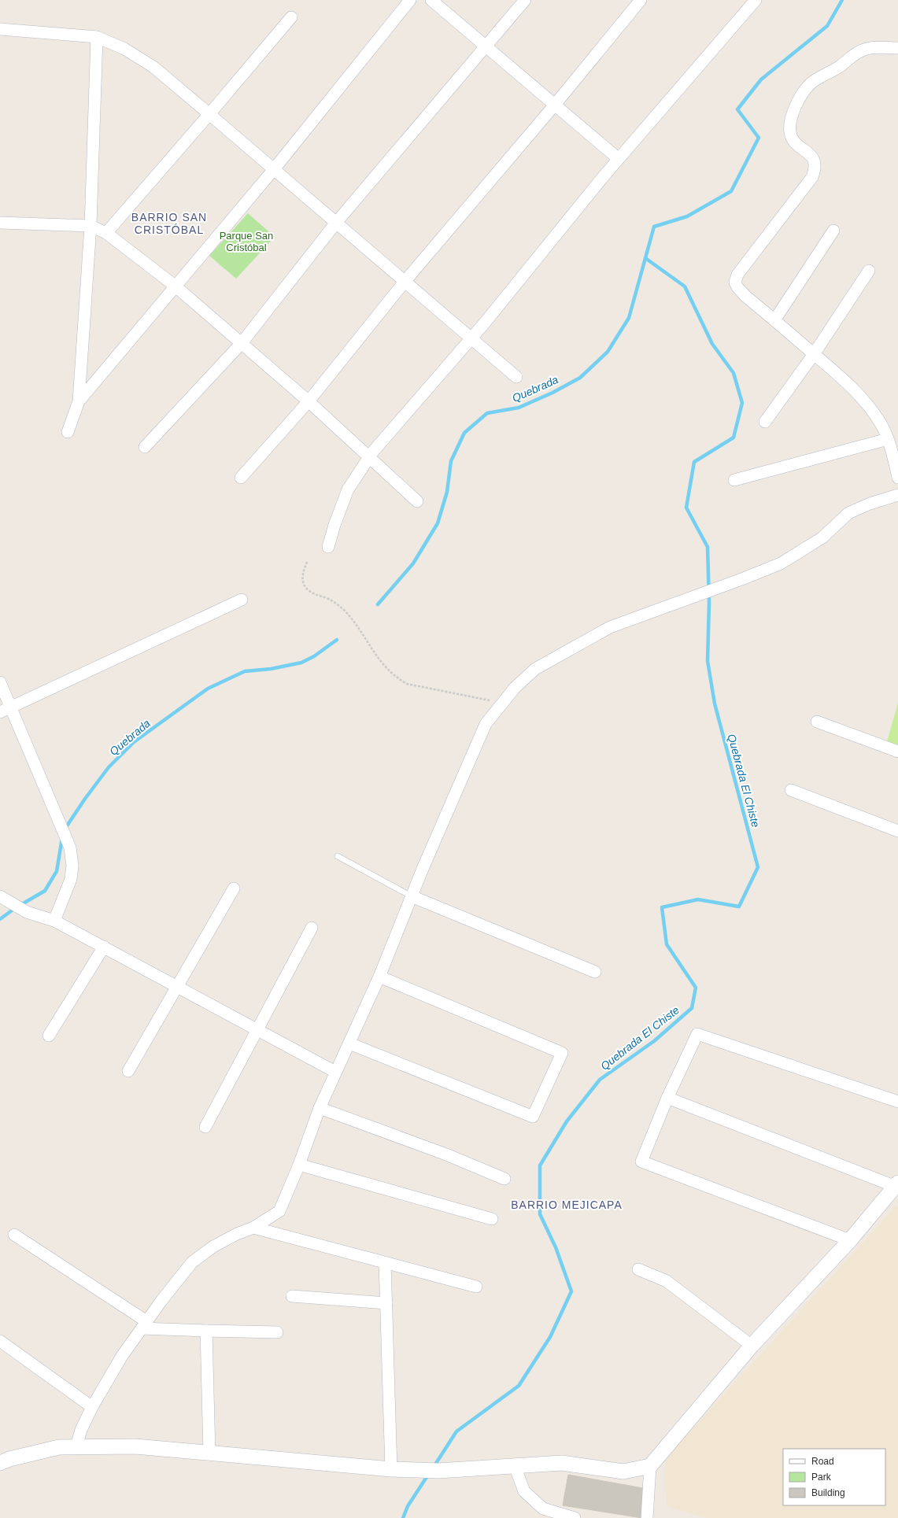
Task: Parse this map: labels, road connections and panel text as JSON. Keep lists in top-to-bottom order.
{
  "districts": ["BARRIO SAN CRISTÓBAL", "BARRIO MEJICAPA"],
  "water": ["Quebrada", "Quebrada El Chiste"],
  "parks": ["Parque San Cristóbal"],
  "legend": ["Road", "Park", "Building"]
}
